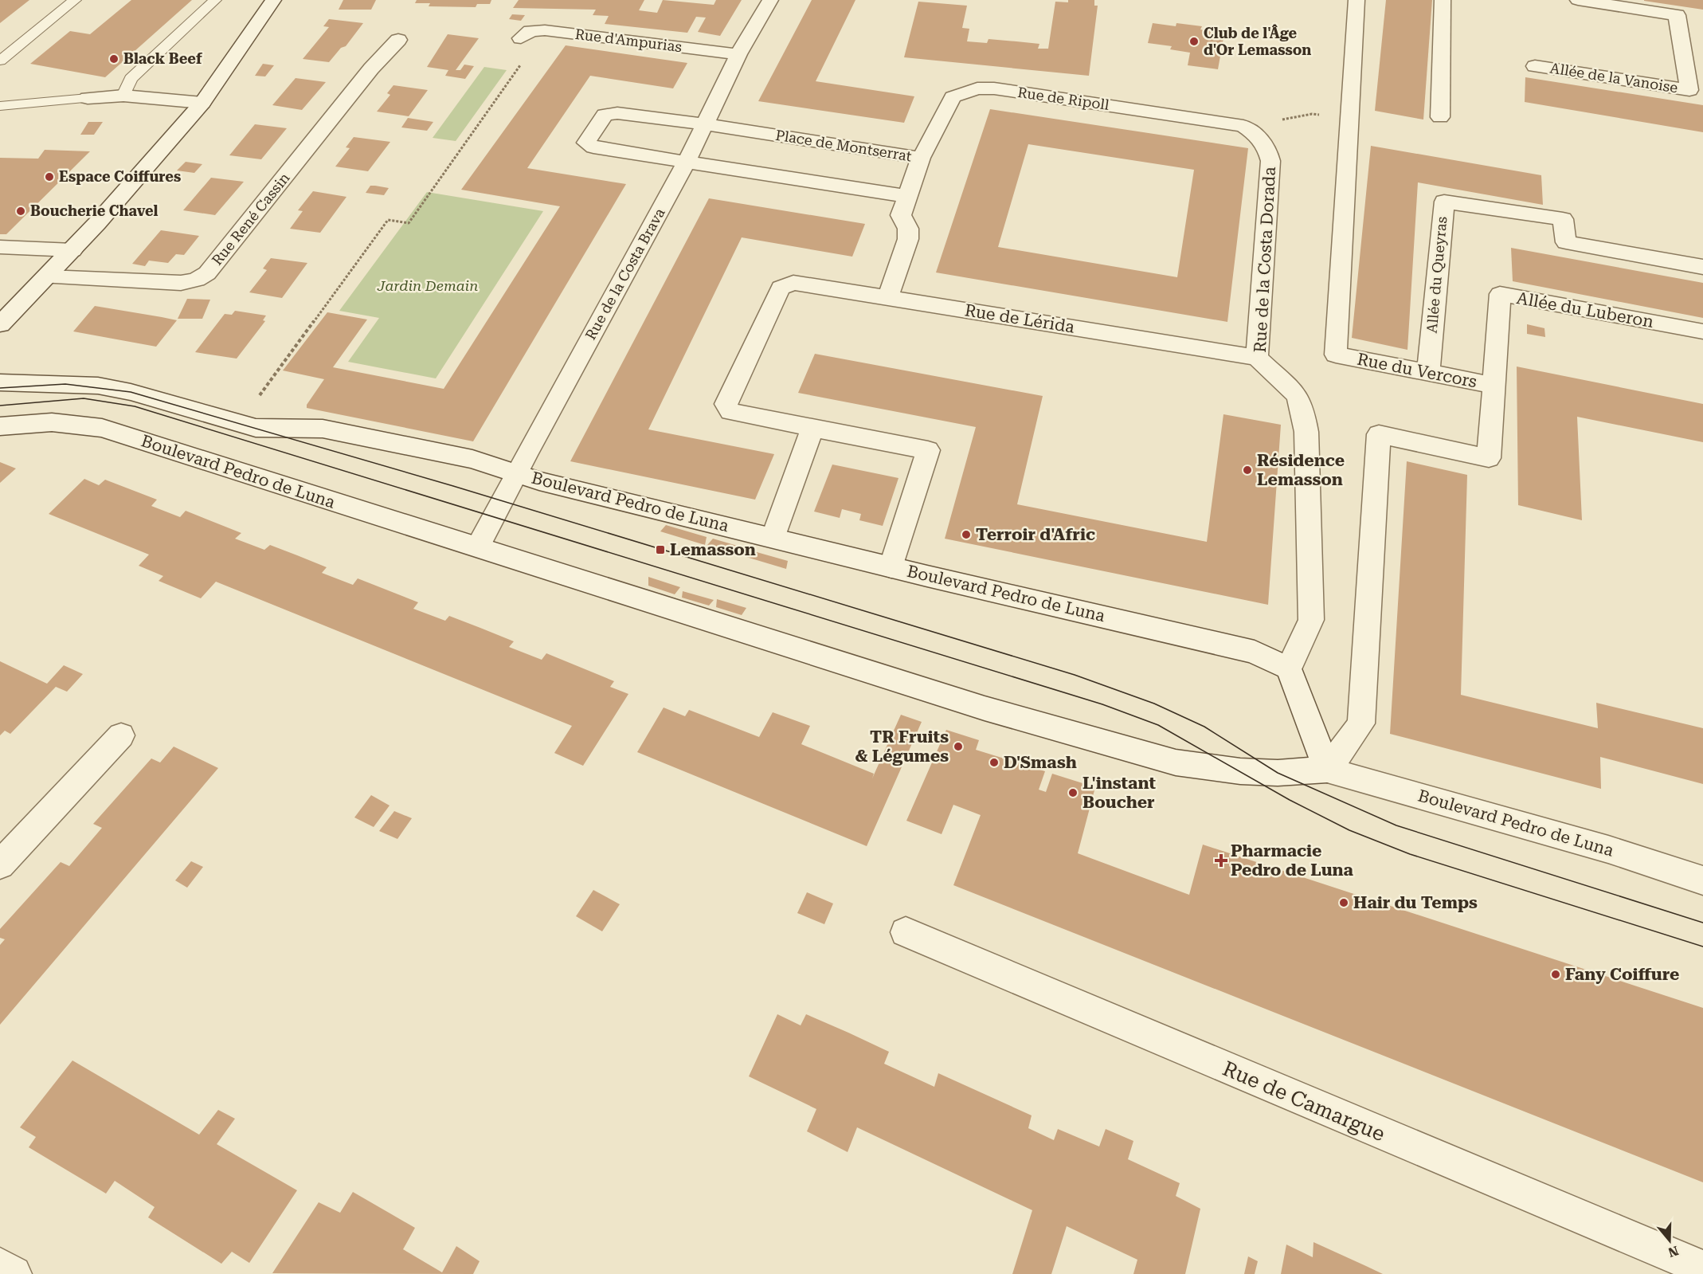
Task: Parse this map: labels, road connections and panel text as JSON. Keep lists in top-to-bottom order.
{
  "streets": {
    "street": [
      "Rue d'Ampurias",
      "Allée de la Vanoise",
      "Rue de Ripoll",
      "Place de Montserrat",
      "Rue René Cassin",
      "Rue de la Costa Dorada",
      "Rue de la Costa Brava",
      "Allée du Queyras",
      "Allée du Luberon",
      "Rue de Lérida",
      "Rue du Vercors",
      "Boulevard Pedro de Luna",
      "Rue de Camargue"
    ]
  },
  "crossings": [
    ["Rue d'Ampurias", "Rue de la Costa Brava"],
    ["Rue de Ripoll", "Place de Montserrat"],
    ["Rue de Ripoll", "Rue de la Costa Dorada"],
    ["Place de Montserrat", "Rue de la Costa Brava"],
    ["Rue de la Costa Dorada", "Rue de Lérida"],
    ["Rue de la Costa Dorada", "Boulevard Pedro de Luna"],
    ["Rue de la Costa Brava", "Boulevard Pedro de Luna"],
    ["Allée du Queyras", "Rue du Vercors"],
    ["Allée du Luberon", "Rue du Vercors"],
    ["Rue du Vercors", "Boulevard Pedro de Luna"]
  ],
  "parks": ["Jardin Demain"],
  "places": {
    "other": [
      "Club de l'Âge d'Or Lemasson",
      "Black Beef",
      "Espace Coiffures",
      "Boucherie Chavel",
      "Résidence Lemasson",
      "Terroir d'Afric",
      "TR Fruits & Légumes",
      "D'Smash",
      "L'instant Boucher",
      "Hair du Temps",
      "Fany Coiffure"
    ],
    "transit": ["Lemasson"],
    "health": ["Pharmacie Pedro de Luna"]
  },
  "north": "bottom"
}
